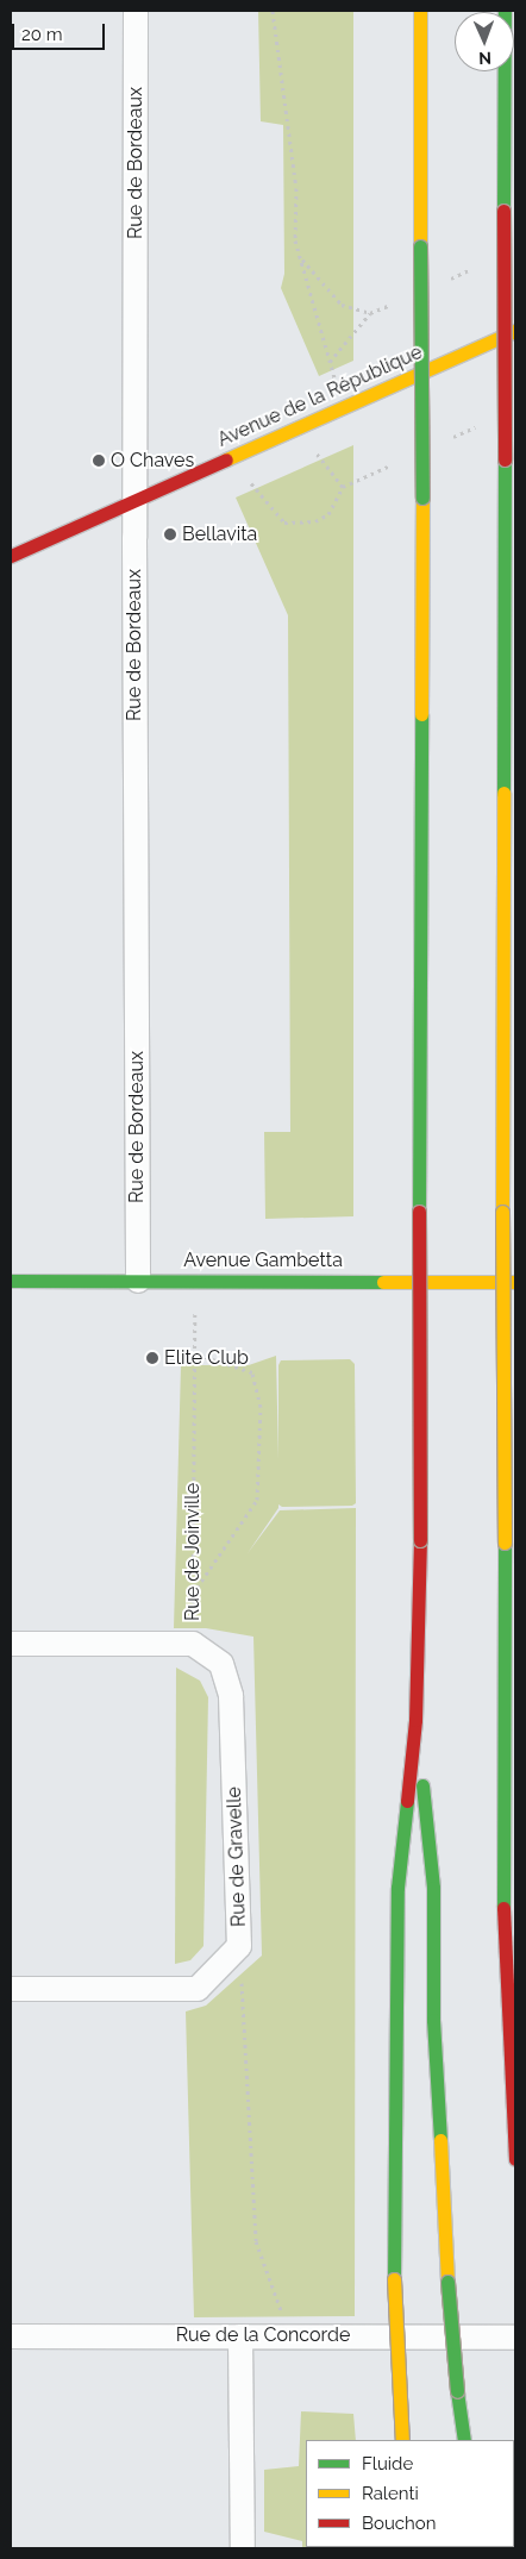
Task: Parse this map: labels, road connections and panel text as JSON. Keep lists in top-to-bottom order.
{
  "streets": {
    "main road": ["Avenue de la République", "Avenue Gambetta"],
    "street": [
      "Rue de Bordeaux",
      "Rue de Joinville",
      "Rue de Gravelle",
      "Rue de la Concorde"
    ]
  },
  "crossings": [
    ["Rue de Bordeaux", "Avenue de la République"],
    ["Rue de Bordeaux", "Avenue Gambetta"],
    ["Avenue Gambetta", "Rue de Joinville"],
    ["Rue de Joinville", "Rue de Gravelle"]
  ],
  "places": ["O Chaves", "Bellavita", "Elite Club"],
  "legend": ["Fluide", "Ralenti", "Bouchon"],
  "scale_bar": "20 m",
  "north": "bottom"
}
